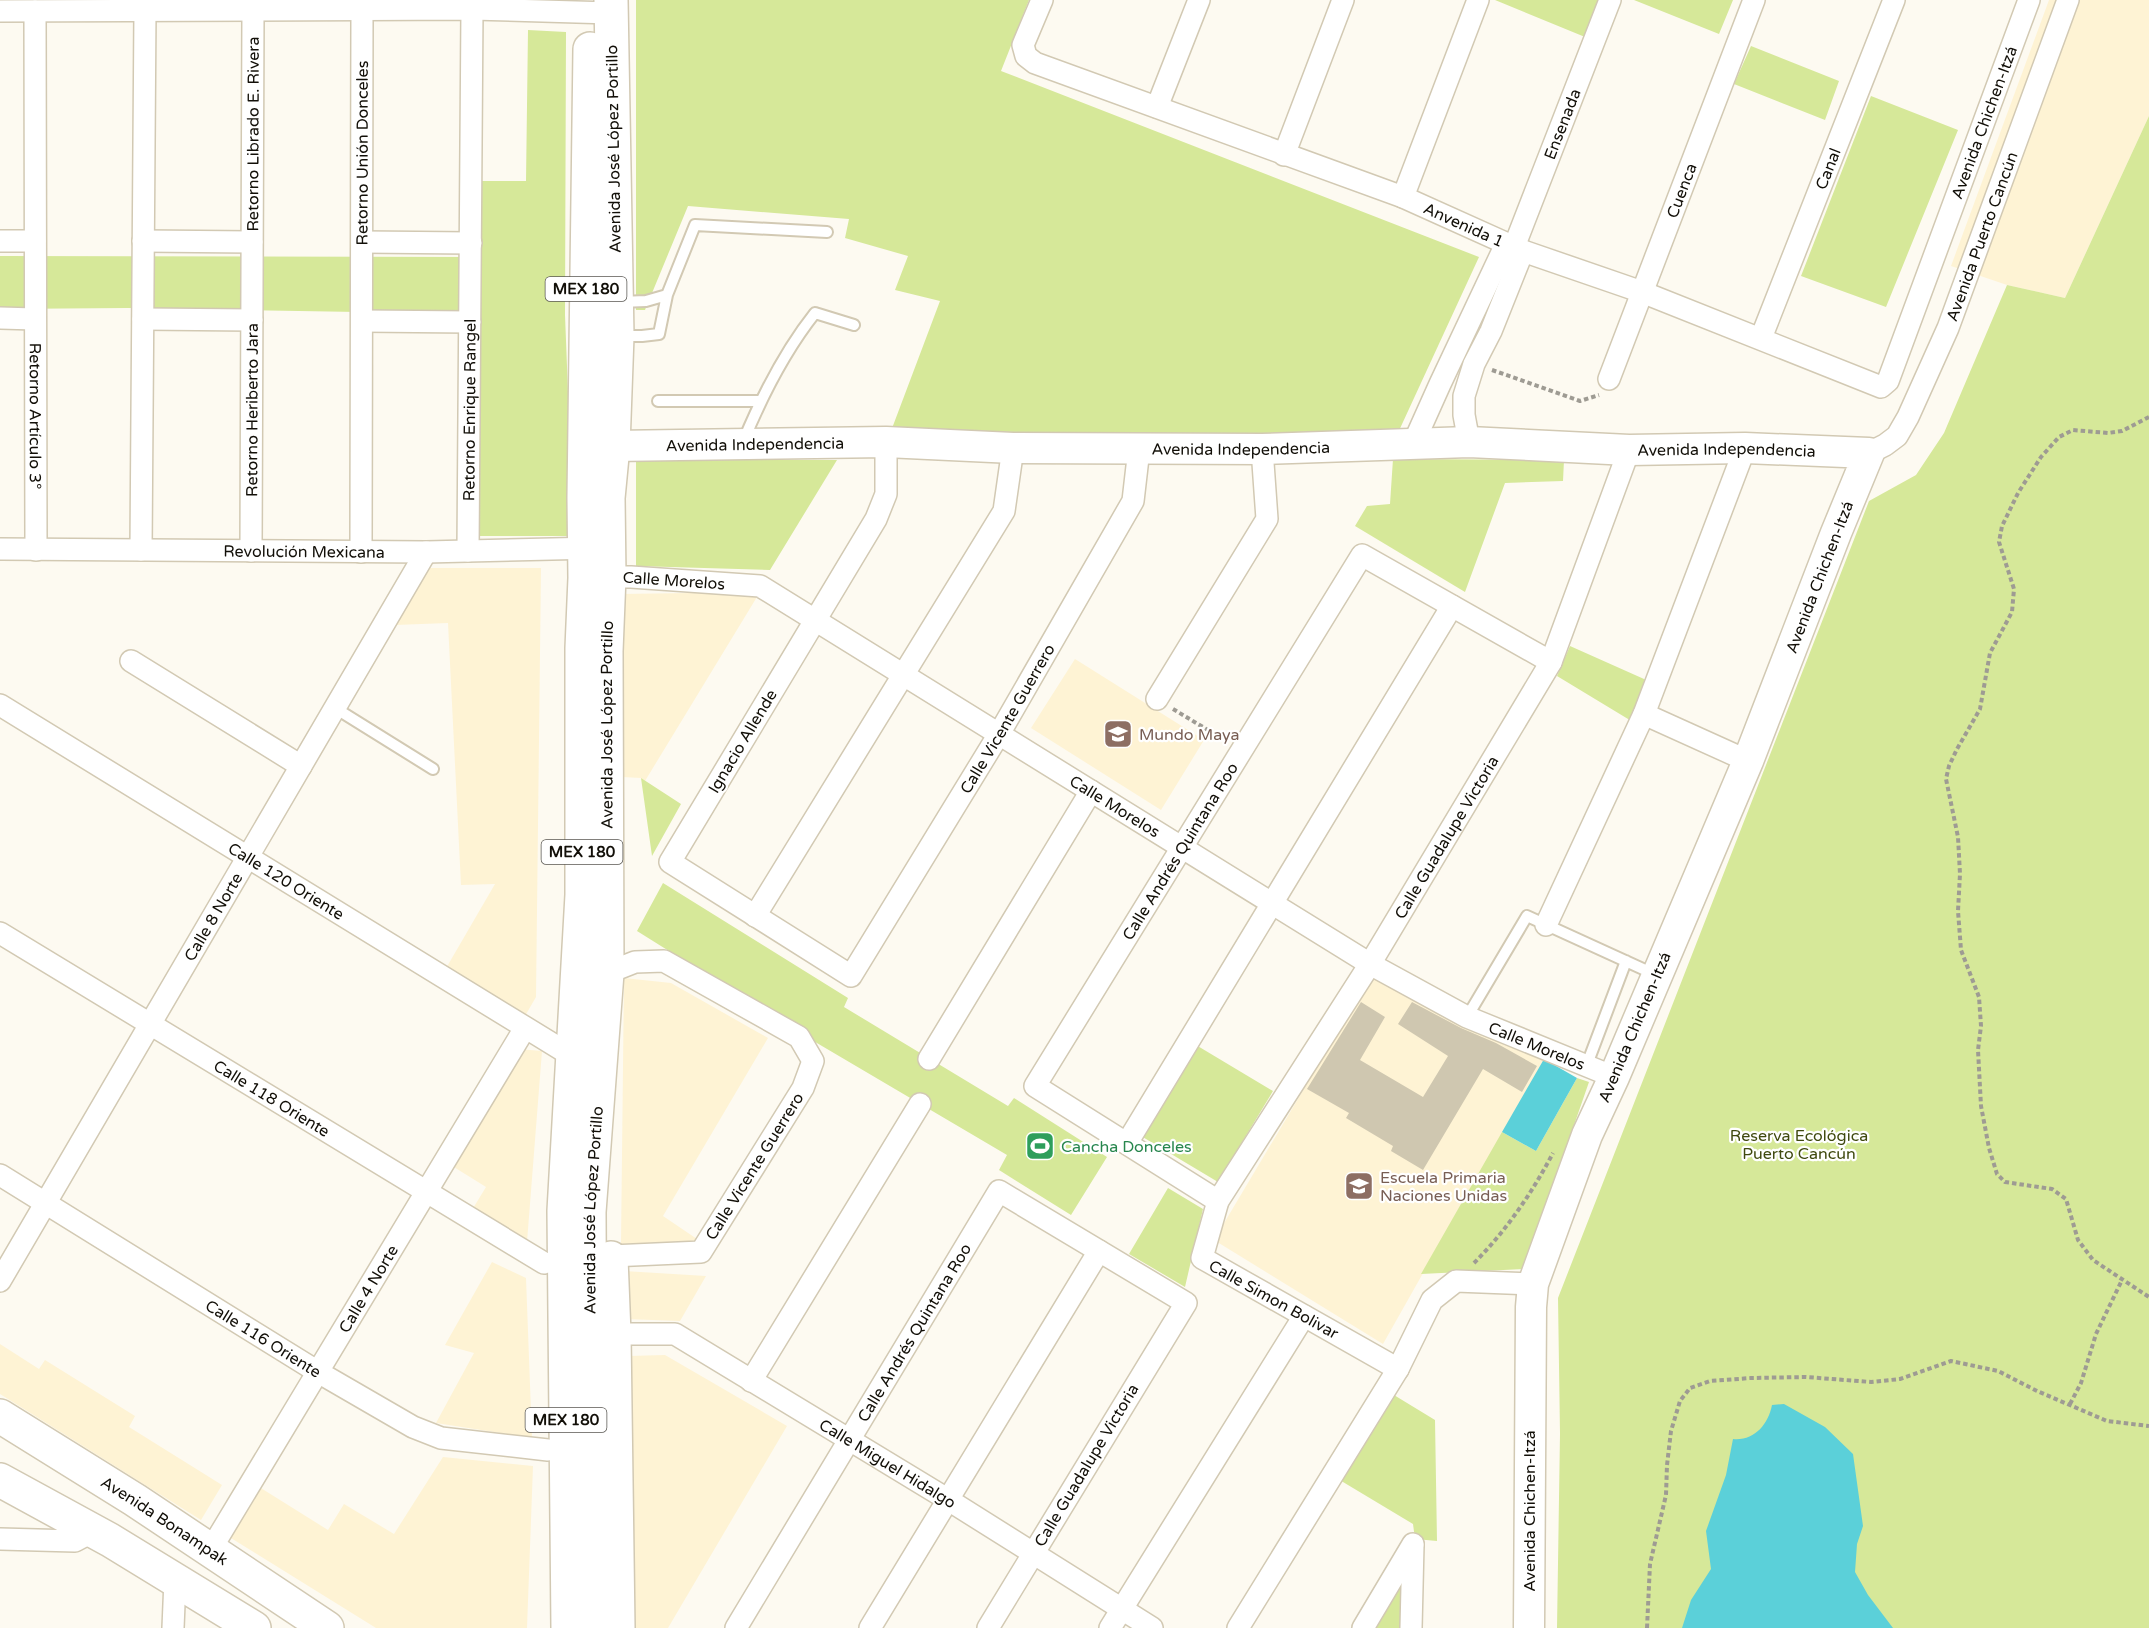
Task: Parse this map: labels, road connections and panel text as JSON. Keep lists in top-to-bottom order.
{
  "streets": {
    "main road": ["Avenida José López Portillo", "MEX 180", "Avenida Bonampak"],
    "street": [
      "Avenida Chichen-Itzá",
      "Ensenada",
      "Retorno Librado E. Rivera",
      "Retorno Unión Donceles",
      "Canal",
      "Cuenca",
      "Anvenida 1",
      "Avenida Puerto Cancún",
      "Retorno Heriberto Jara",
      "Retorno Enrique Rangel",
      "Retorno Artículo 3°",
      "Avenida Independencia",
      "Revolución Mexicana",
      "Calle Morelos",
      "Calle Vicente Guerrero",
      "Ignacio Allende",
      "Calle Guadalupe Victoria",
      "Calle Andrés Quintana Roo",
      "Calle 120 Oriente",
      "Calle 8 Norte",
      "Calle 118 Oriente",
      "Calle 4 Norte",
      "Calle Simon Bolivar",
      "Calle 116 Oriente",
      "Calle Miguel Hidalgo"
    ]
  },
  "crossings": [
    ["Avenida Chichen-Itzá", "Anvenida 1"],
    ["Avenida Chichen-Itzá", "Avenida Puerto Cancún"],
    ["Avenida Chichen-Itzá", "Avenida Independencia"],
    ["Avenida Chichen-Itzá", "Calle Morelos"],
    ["Ensenada", "Anvenida 1"],
    ["Ensenada", "Avenida Independencia"],
    ["Avenida José López Portillo", "Avenida Independencia"],
    ["Avenida José López Portillo", "Revolución Mexicana"],
    ["Avenida José López Portillo", "Calle Morelos"],
    ["Avenida José López Portillo", "Calle Vicente Guerrero"],
    ["Avenida José López Portillo", "Calle 120 Oriente"],
    ["Canal", "Anvenida 1"],
    ["Cuenca", "Anvenida 1"],
    ["Avenida Puerto Cancún", "Avenida Independencia"],
    ["Retorno Heriberto Jara", "Revolución Mexicana"],
    ["Retorno Enrique Rangel", "Revolución Mexicana"],
    ["Retorno Artículo 3°", "Revolución Mexicana"],
    ["Avenida Independencia", "Calle Vicente Guerrero"],
    ["Avenida Independencia", "Ignacio Allende"],
    ["Avenida Independencia", "Calle Guadalupe Victoria"],
    ["Revolución Mexicana", "Calle Morelos"],
    ["Revolución Mexicana", "Calle 8 Norte"],
    ["Calle Morelos", "Calle Vicente Guerrero"],
    ["Calle Morelos", "Ignacio Allende"],
    ["Calle Morelos", "Calle Guadalupe Victoria"],
    ["Calle Morelos", "Calle Andrés Quintana Roo"],
    ["Calle Vicente Guerrero", "Ignacio Allende"],
    ["Calle Guadalupe Victoria", "Calle Andrés Quintana Roo"],
    ["Calle Guadalupe Victoria", "Calle Simon Bolivar"],
    ["Calle Guadalupe Victoria", "Calle Miguel Hidalgo"],
    ["Calle Andrés Quintana Roo", "Calle Miguel Hidalgo"],
    ["Calle 120 Oriente", "Calle 8 Norte"],
    ["Calle 120 Oriente", "Calle 4 Norte"],
    ["Calle 8 Norte", "Calle 118 Oriente"],
    ["Calle 8 Norte", "Calle 116 Oriente"],
    ["Calle 118 Oriente", "Calle 4 Norte"],
    ["Calle 4 Norte", "Calle 116 Oriente"],
    ["Calle 4 Norte", "Avenida Bonampak"]
  ],
  "parks": ["Reserva Ecológica Puerto Cancún"],
  "places": {
    "school or university": ["Mundo Maya", "Escuela Primaria Naciones Unidas"],
    "sports": ["Cancha Donceles"]
  }
}
